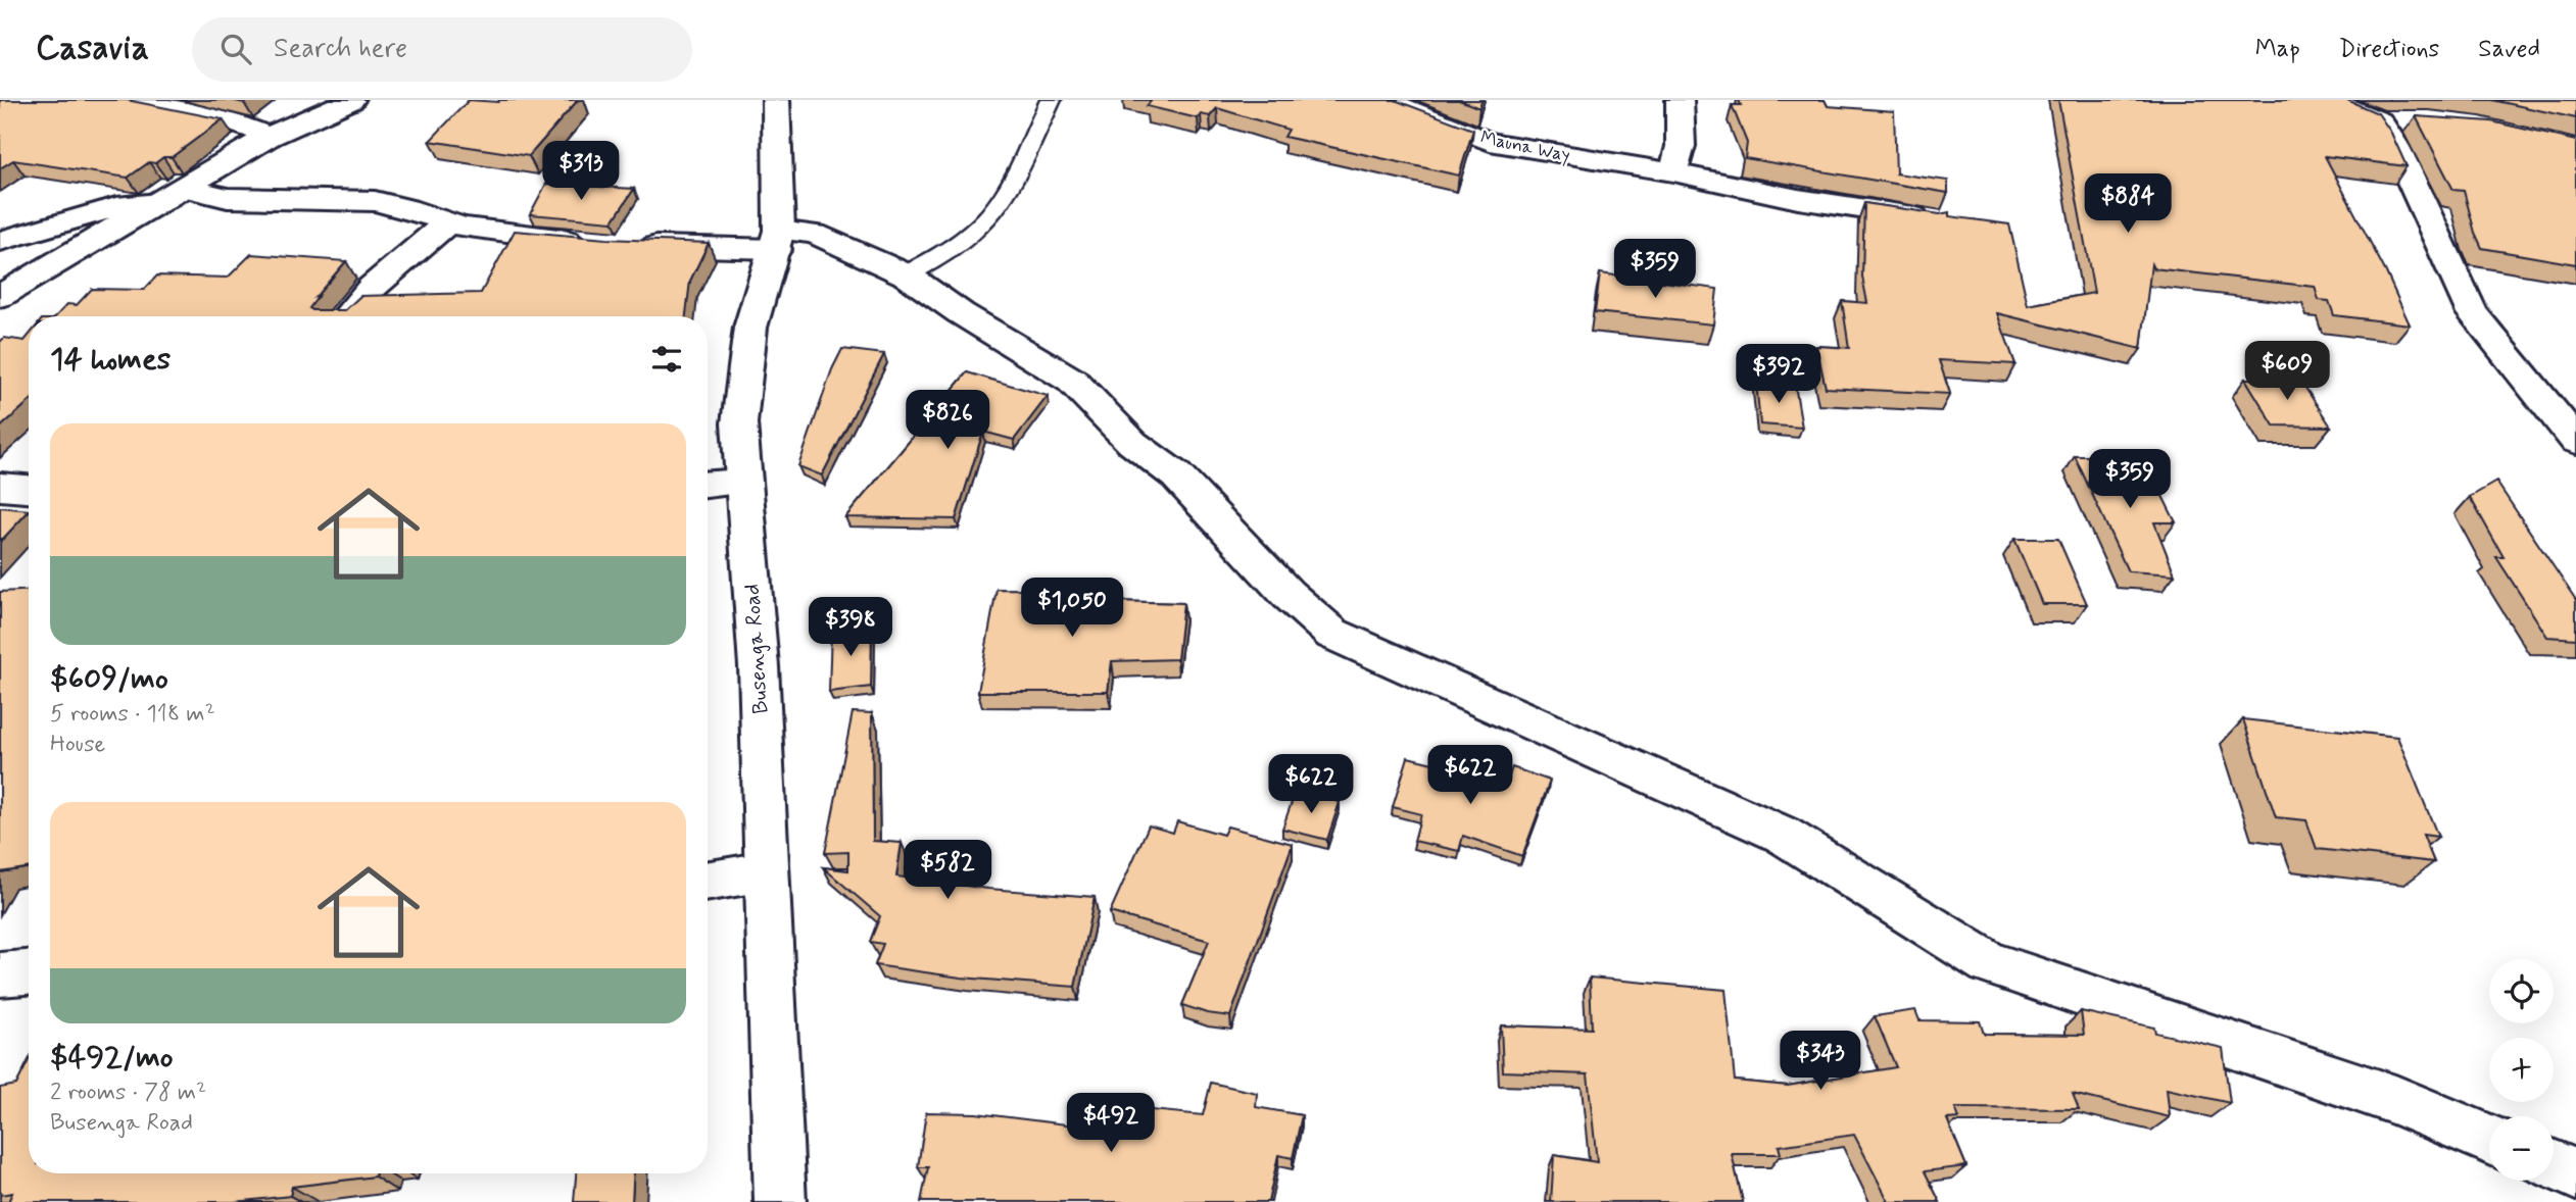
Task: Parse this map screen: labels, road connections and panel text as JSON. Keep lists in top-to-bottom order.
{
  "streets": {
    "street": ["Mauna Way", "Busenga Road"]
  },
  "page": {
    "header": "Casavia",
    "search": "Search here",
    "nav": ["Map", "Directions", "Saved"],
    "price": [
      "$313",
      "$884",
      "$359",
      "$609",
      "$392",
      "$826",
      "$359",
      "$1,050",
      "$398",
      "$622",
      "$622",
      "$582",
      "$343",
      "$492"
    ],
    "heading": "14 homes",
    "list": [
      {
        "name": "$609/mo",
        "note": "5 rooms · 118 m² · House"
      },
      {
        "name": "$492/mo",
        "note": "2 rooms · 78 m² · Busenga Road"
      }
    ],
    "map_buttons": ["+", "−"]
  }
}
